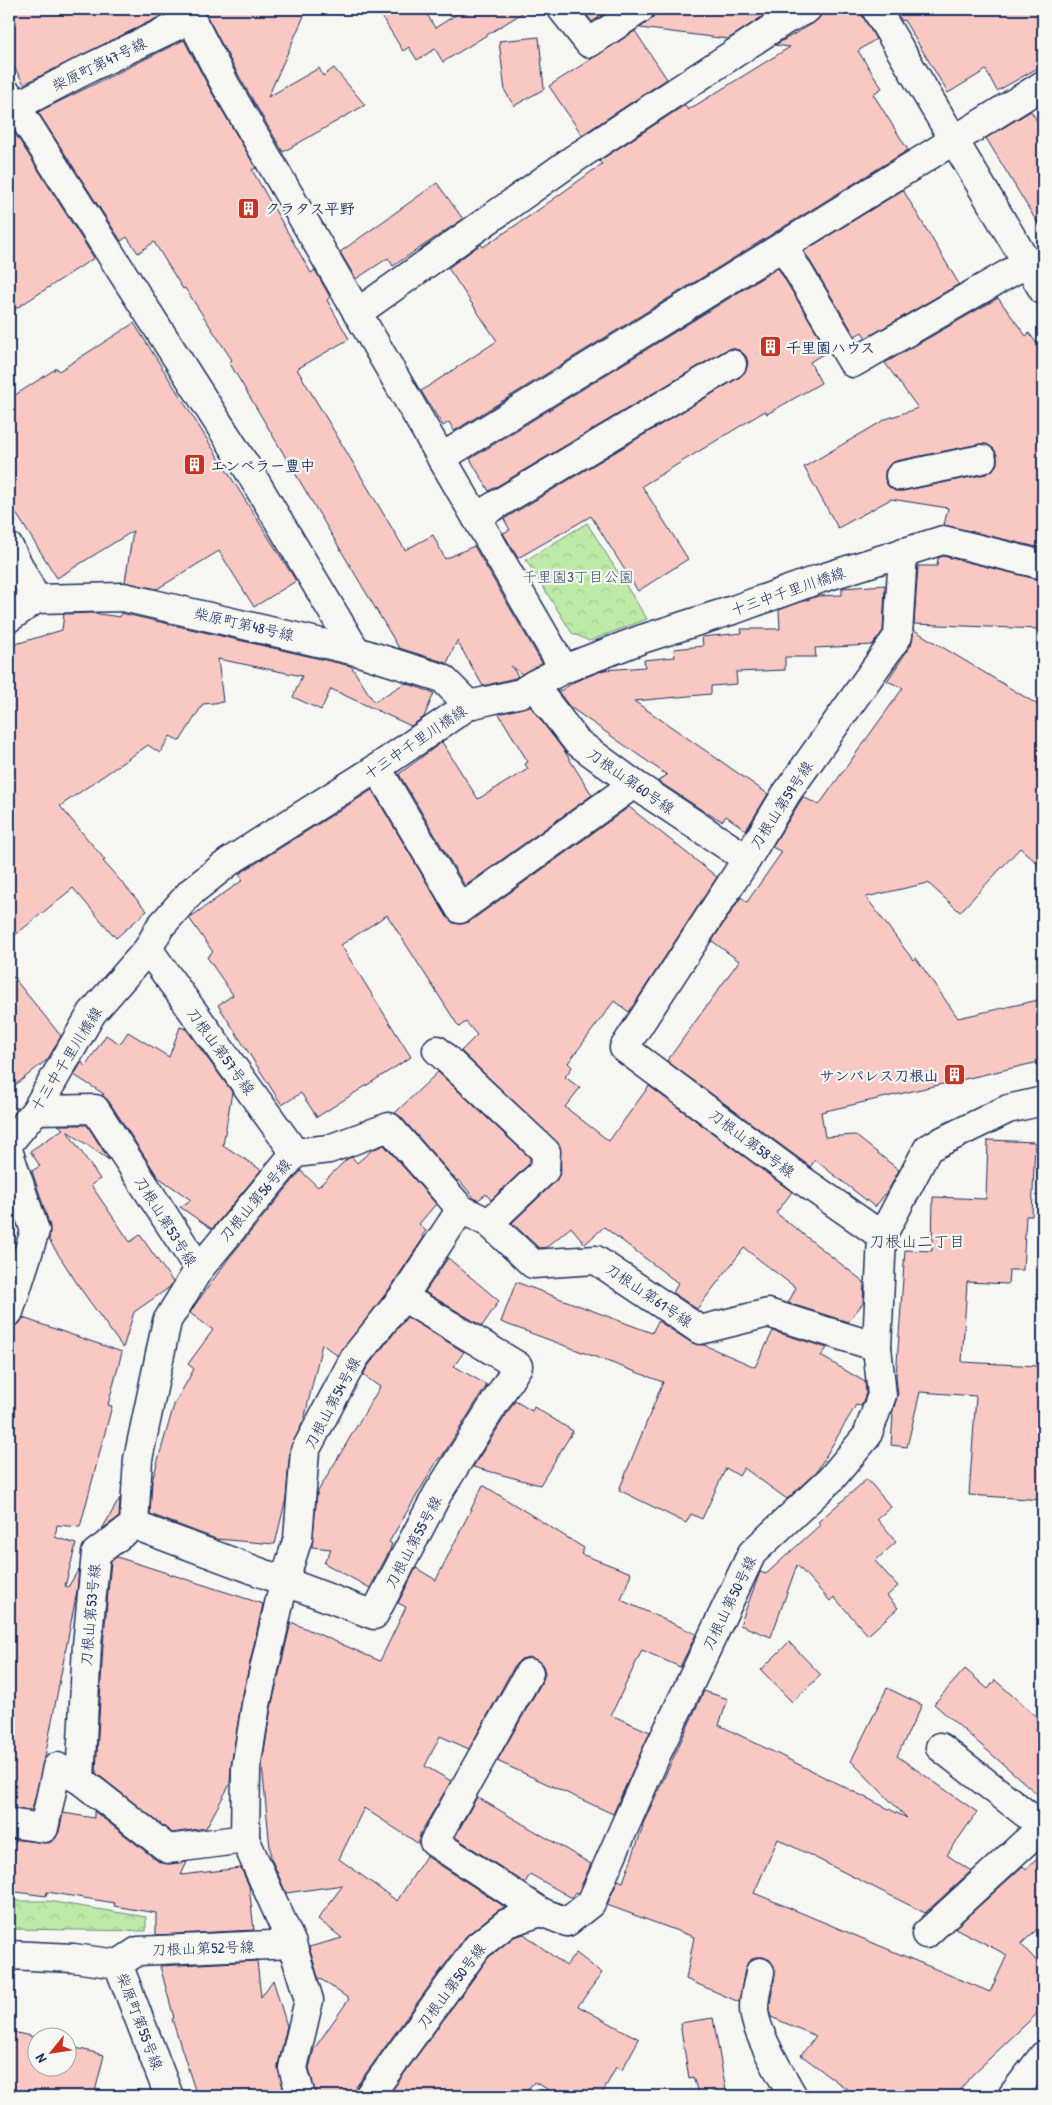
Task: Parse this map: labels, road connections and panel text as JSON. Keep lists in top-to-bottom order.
{
  "streets": {
    "street": [
      "柴原町第47号線",
      "十三中千里川橋線",
      "柴原町第48号線",
      "刀根山第60号線",
      "刀根山第59号線",
      "刀根山第57号線",
      "刀根山第58号線",
      "刀根山第56号線",
      "刀根山第53号線",
      "刀根山第61号線",
      "刀根山第54号線",
      "刀根山第55号線",
      "刀根山第50号線",
      "刀根山第52号線",
      "柴原町第55号線"
    ]
  },
  "crossings": [
    ["十三中千里川橋線", "柴原町第48号線"],
    ["十三中千里川橋線", "刀根山第60号線"],
    ["十三中千里川橋線", "刀根山第59号線"],
    ["十三中千里川橋線", "刀根山第57号線"],
    ["十三中千里川橋線", "刀根山第53号線"],
    ["刀根山第60号線", "刀根山第59号線"],
    ["刀根山第59号線", "刀根山第58号線"],
    ["刀根山第57号線", "刀根山第56号線"],
    ["刀根山第58号線", "刀根山第50号線"],
    ["刀根山第56号線", "刀根山第53号線"],
    ["刀根山第56号線", "刀根山第54号線"],
    ["刀根山第53号線", "刀根山第55号線"],
    ["刀根山第61号線", "刀根山第50号線"],
    ["刀根山第54号線", "刀根山第55号線"],
    ["刀根山第52号線", "柴原町第55号線"]
  ],
  "districts": ["刀根山二丁目"],
  "parks": ["千里園3丁目公園"],
  "places": {
    "building": [
      "クラタス平野",
      "千里園ハウス",
      "エンペラー豊中",
      "サンパレス刀根山"
    ]
  },
  "north": "bottom left"
}
